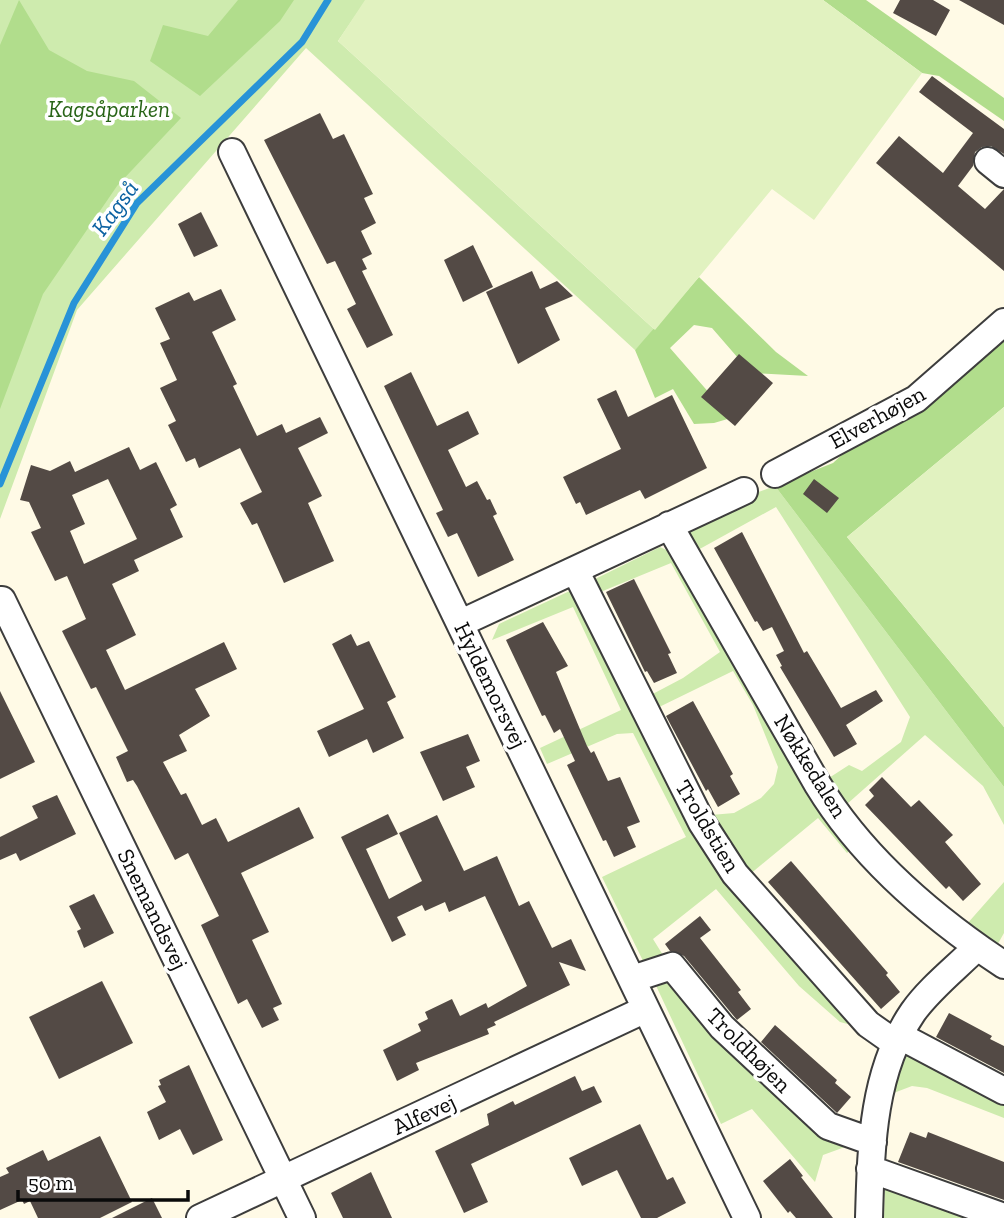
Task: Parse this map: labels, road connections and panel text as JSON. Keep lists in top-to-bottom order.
{
  "streets": {
    "street": [
      "Elverhøjen",
      "Hyldemorsvej",
      "Nøkkedalen",
      "Troldstien",
      "Snemandsvej",
      "Troldhøjen",
      "Alfevej"
    ]
  },
  "crossings": [
    ["Hyldemorsvej", "Troldhøjen"],
    ["Hyldemorsvej", "Alfevej"],
    ["Snemandsvej", "Alfevej"]
  ],
  "water": ["Kagså"],
  "parks": ["Kagsåparken"],
  "scale_bar": "50 m"
}
